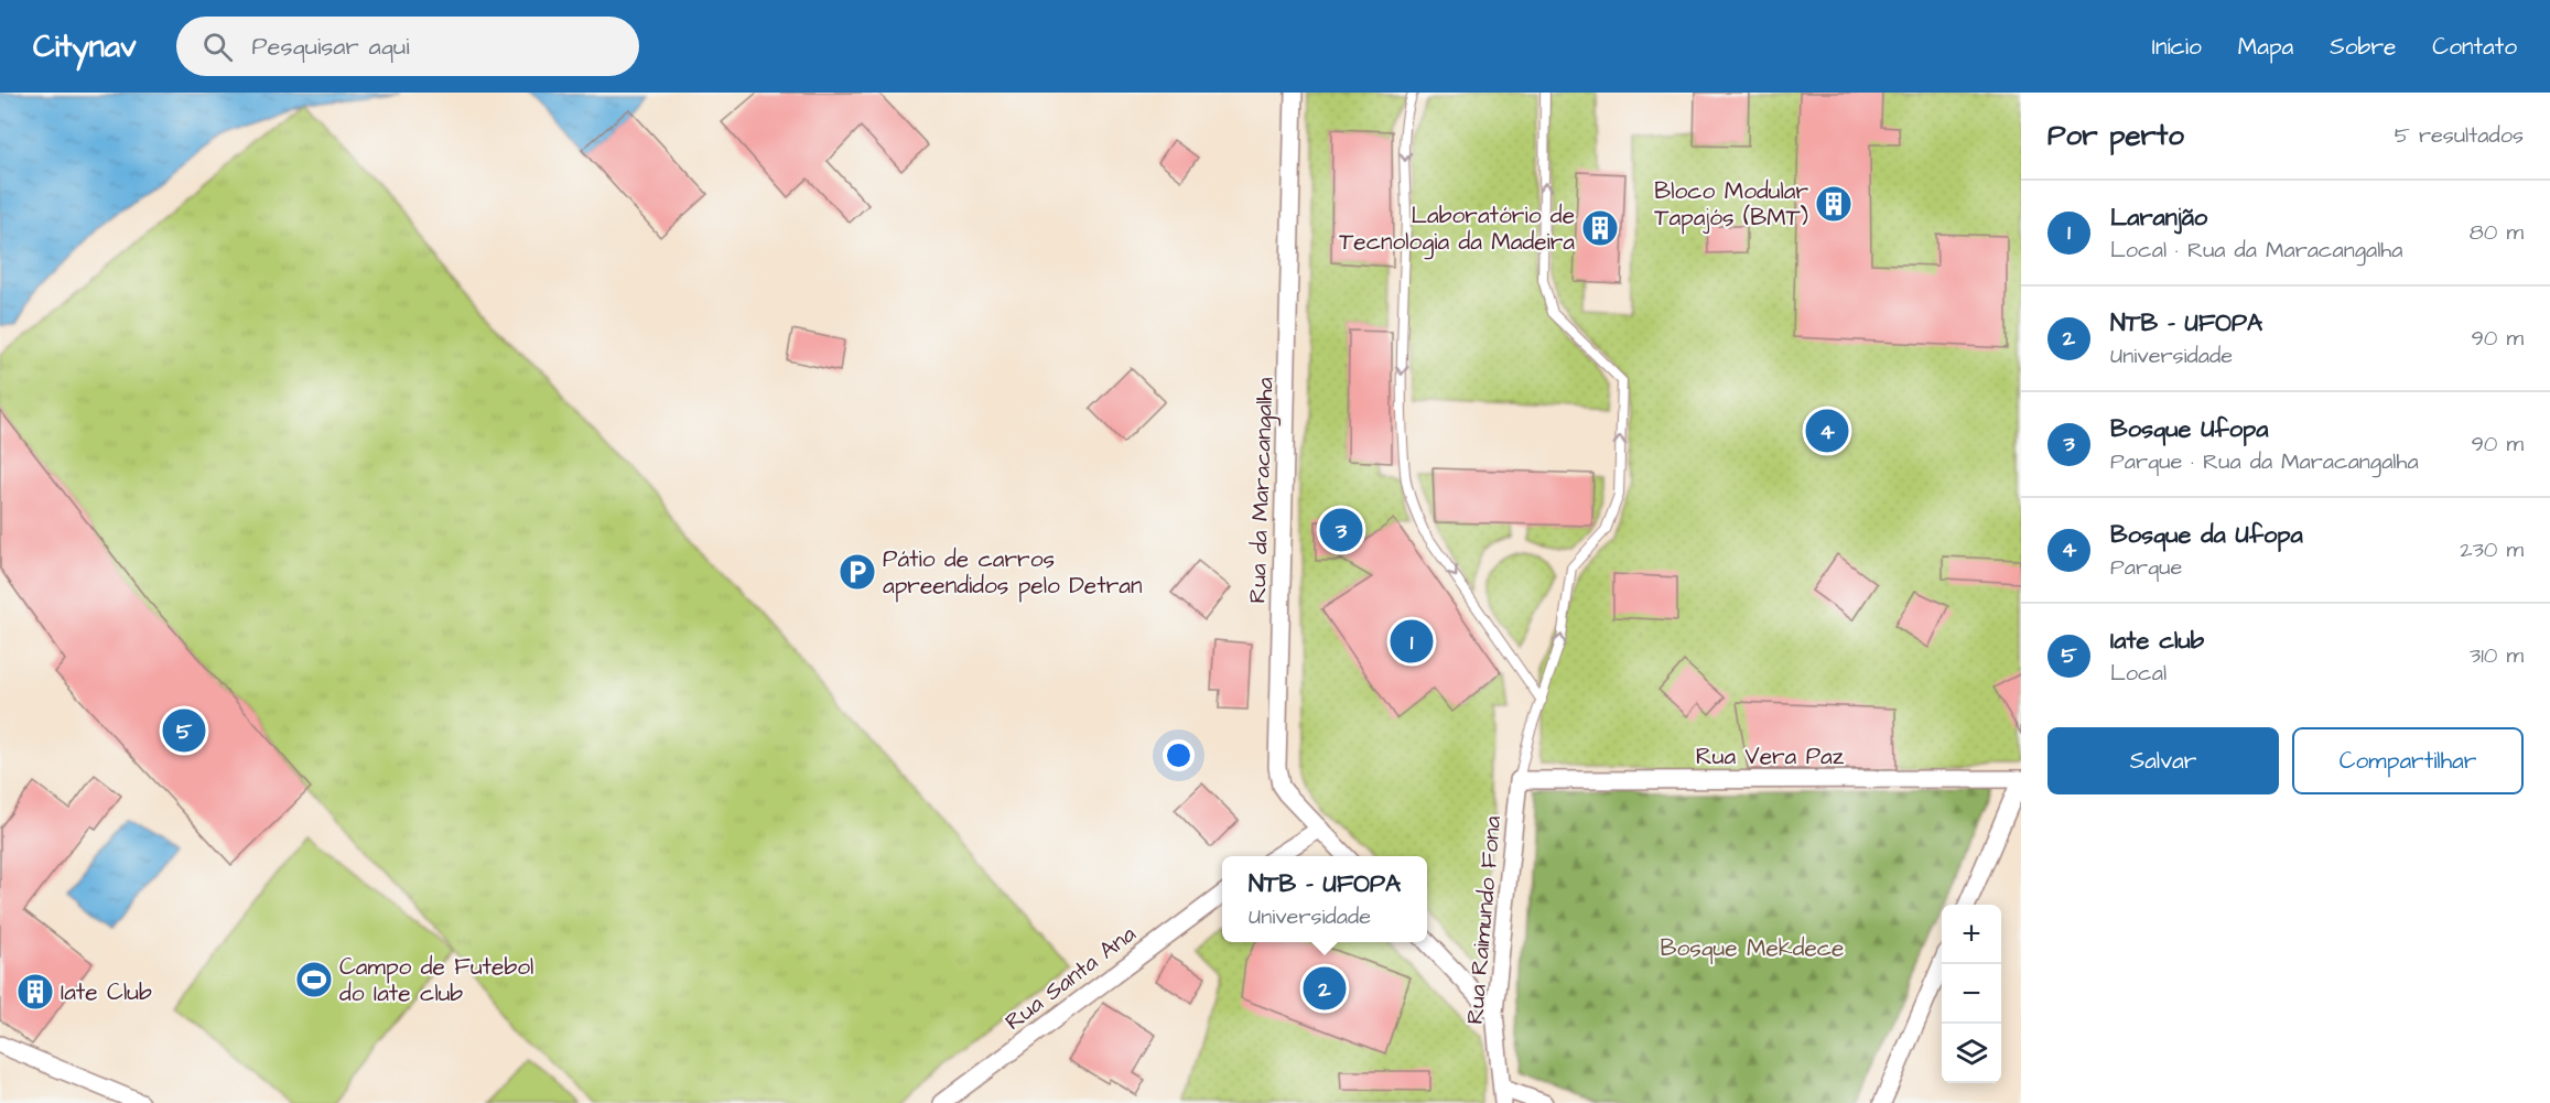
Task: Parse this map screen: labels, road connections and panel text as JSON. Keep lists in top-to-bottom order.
{
  "streets": {
    "street": [
      "Rua da Maracangalha",
      "Rua Vera Paz",
      "Rua Raimundo Fona",
      "Rua Santa Ana"
    ]
  },
  "crossings": [
    ["Rua Vera Paz", "Rua Raimundo Fona"]
  ],
  "parks": ["Bosque Mekdece"],
  "places": {
    "building": ["Bloco Modular Tapajós (BMT)", "Laboratório de Tecnologia da Madeira", "Iate Club"],
    "parking": ["Pátio de carros apreendidos pelo Detran"],
    "sports": ["Campo de Futebol do Iate club"]
  },
  "page": {
    "header": "Citynav",
    "search": "Pesquisar aqui",
    "nav": [
      "Início",
      "Mapa",
      "Sobre",
      "Contato"
    ],
    "heading": ["Por perto", "5 resultados"],
    "list": [
      {
        "mark": "1",
        "name": "Laranjão",
        "note": "Local · Rua da Maracangalha",
        "value": "80 m"
      },
      {
        "mark": "2",
        "name": "NTB - UFOPA",
        "note": "Universidade",
        "value": "90 m"
      },
      {
        "mark": "3",
        "name": "Bosque Ufopa",
        "note": "Parque · Rua da Maracangalha",
        "value": "90 m"
      },
      {
        "mark": "4",
        "name": "Bosque da Ufopa",
        "note": "Parque",
        "value": "230 m"
      },
      {
        "mark": "5",
        "name": "Iate club",
        "note": "Local",
        "value": "310 m"
      }
    ],
    "pins": [
      "4",
      "3",
      "1",
      "5",
      "2"
    ],
    "buttons": ["Salvar", "Compartilhar"],
    "popup": ["NTB - UFOPA", "Universidade"],
    "map_buttons": ["+", "−"]
  }
}
